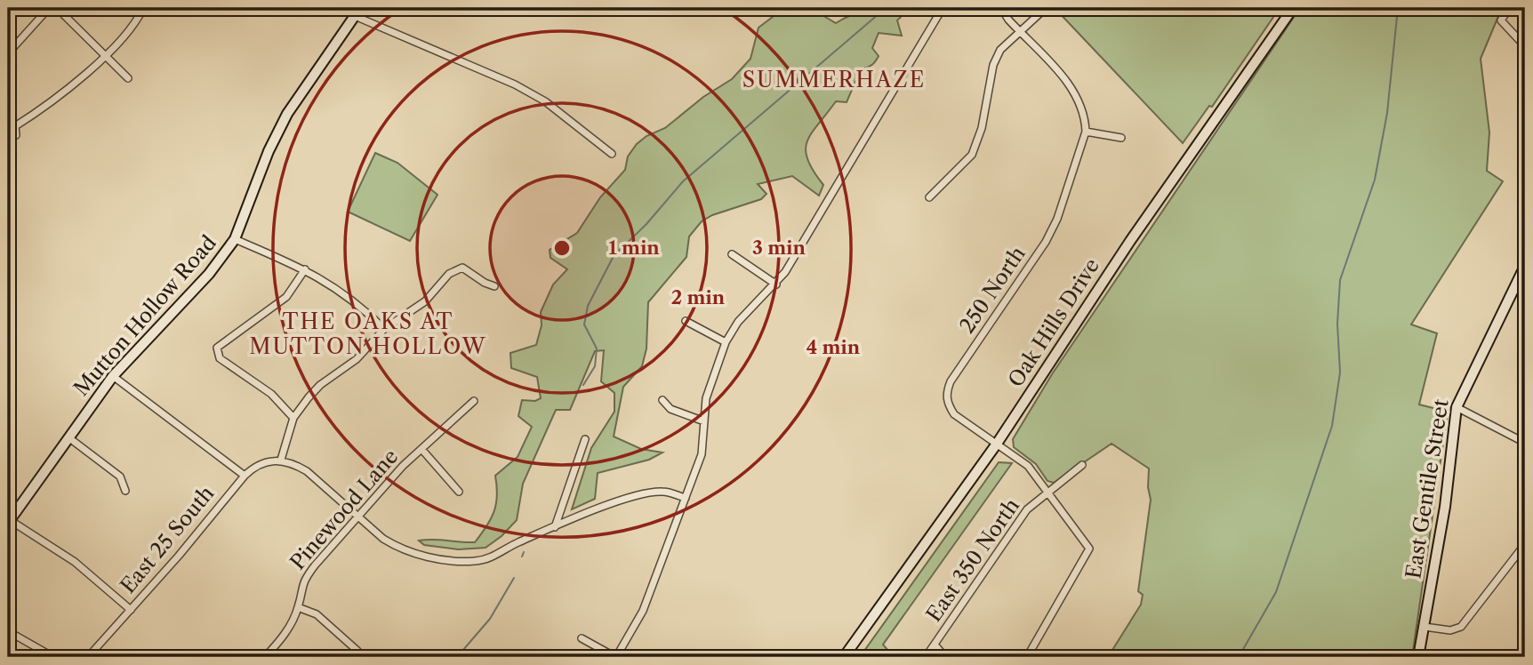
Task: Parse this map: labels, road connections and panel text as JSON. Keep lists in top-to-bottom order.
{
  "streets": {
    "street": [
      "250 North",
      "Mutton Hollow Road",
      "Oak Hills Drive",
      "East Gentile Street",
      "Pinewood Lane",
      "East 25 South",
      "East 350 North"
    ]
  },
  "crossings": [
    ["250 North", "Oak Hills Drive"]
  ],
  "districts": ["SUMMERHAZE", "THE OAKS AT MUTTON HOLLOW"],
  "rings": [
    "1 min",
    "3 min",
    "2 min",
    "4 min"
  ]
}
